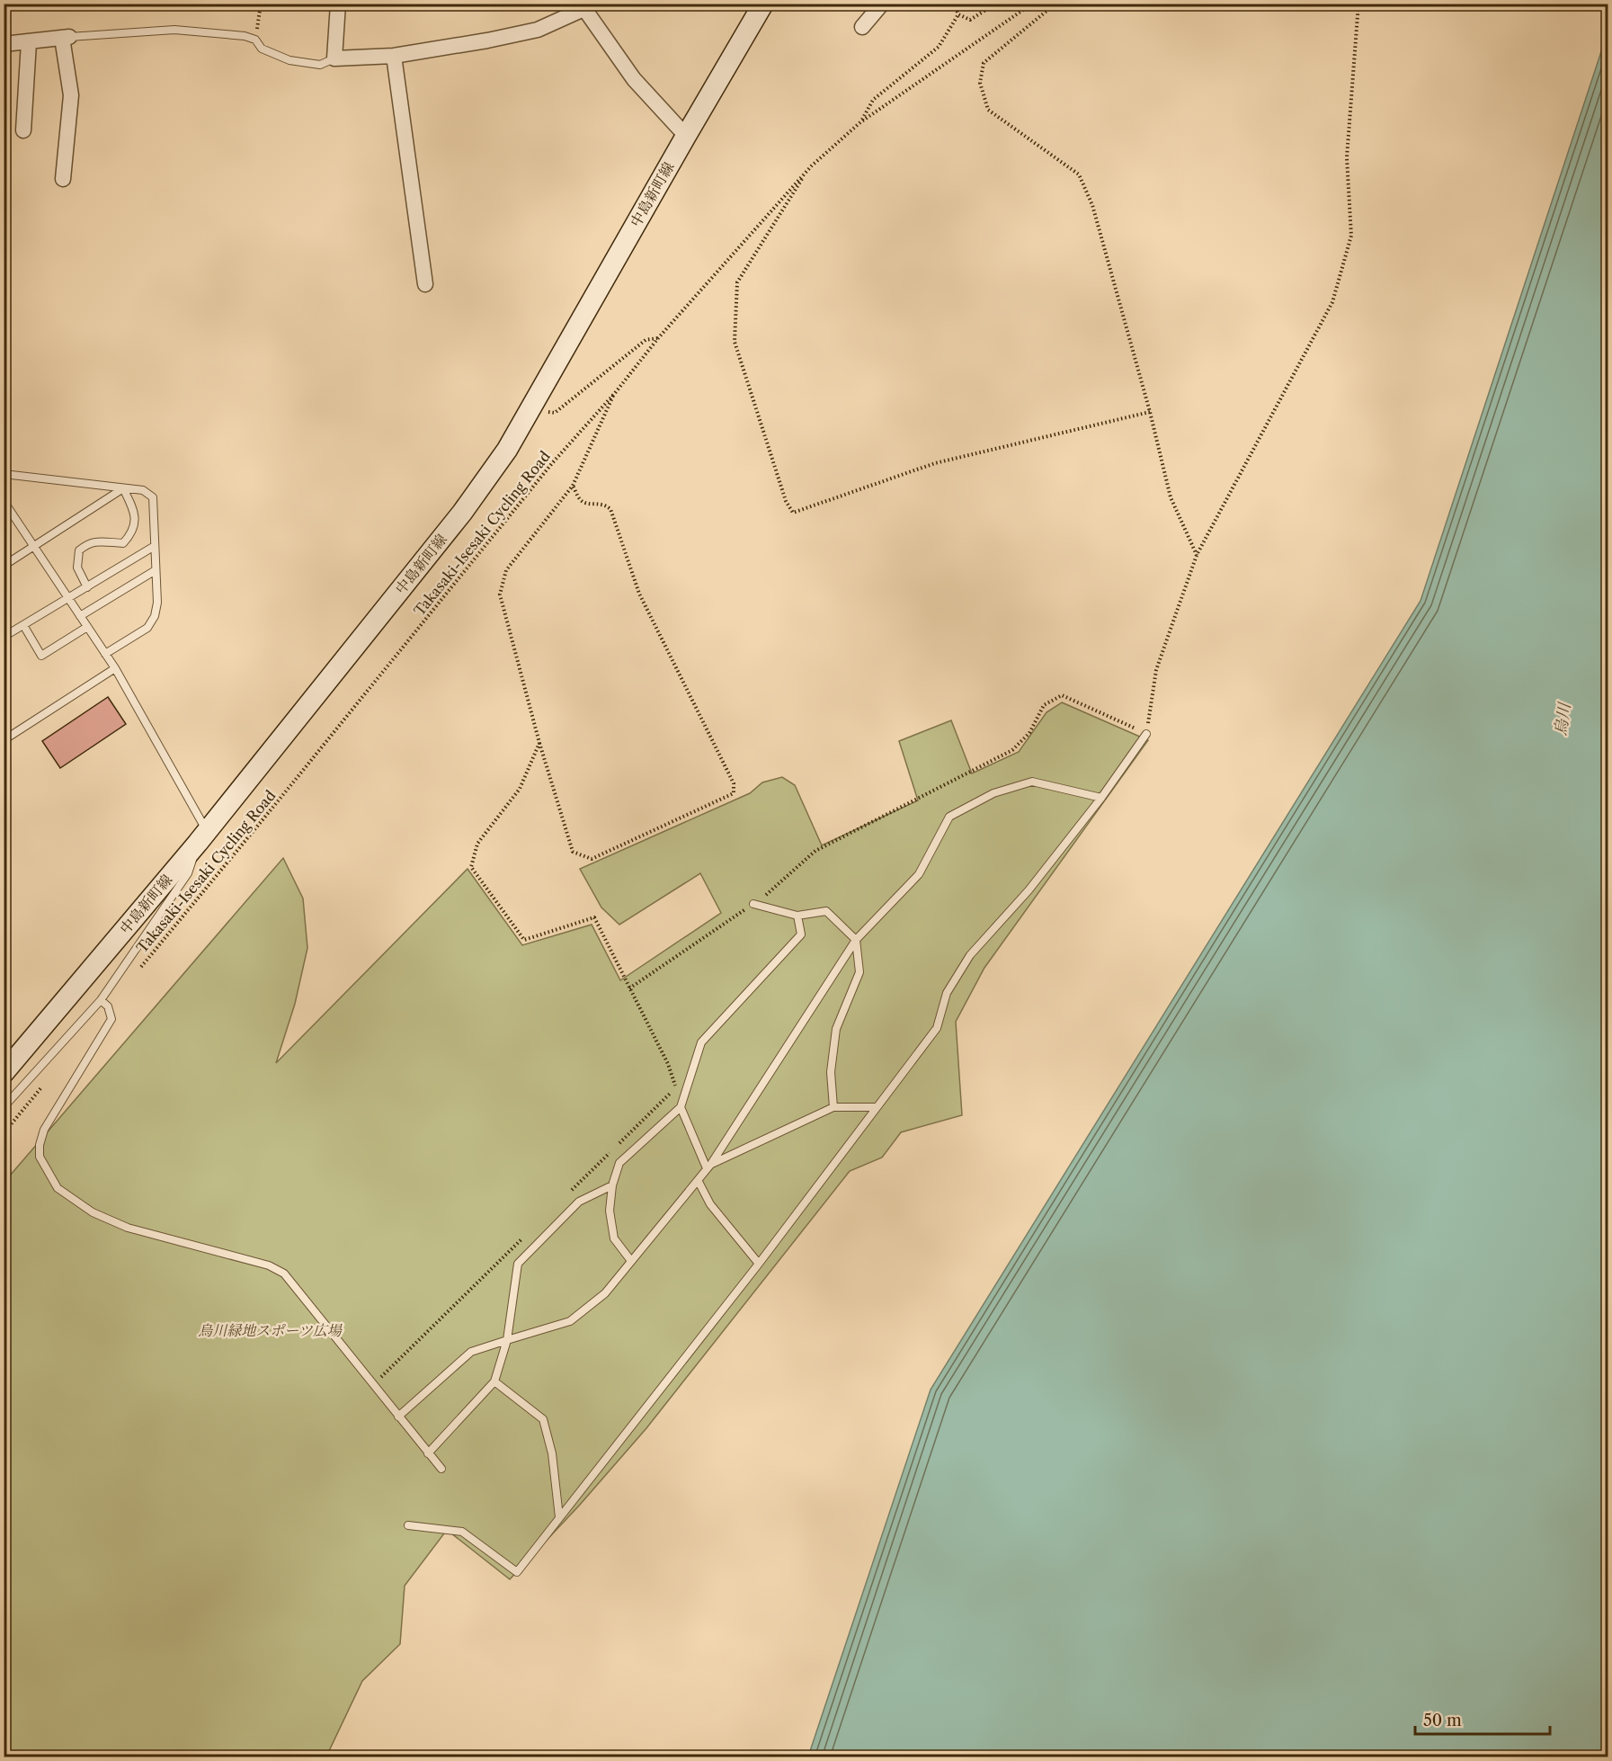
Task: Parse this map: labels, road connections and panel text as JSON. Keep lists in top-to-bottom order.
{
  "streets": {
    "main road": ["中島新町線"],
    "path": ["Takasaki-Isesaki Cycling Road"]
  },
  "water": ["烏川"],
  "parks": ["烏川緑地スポーツ広場"],
  "scale_bar": "50 m"
}
